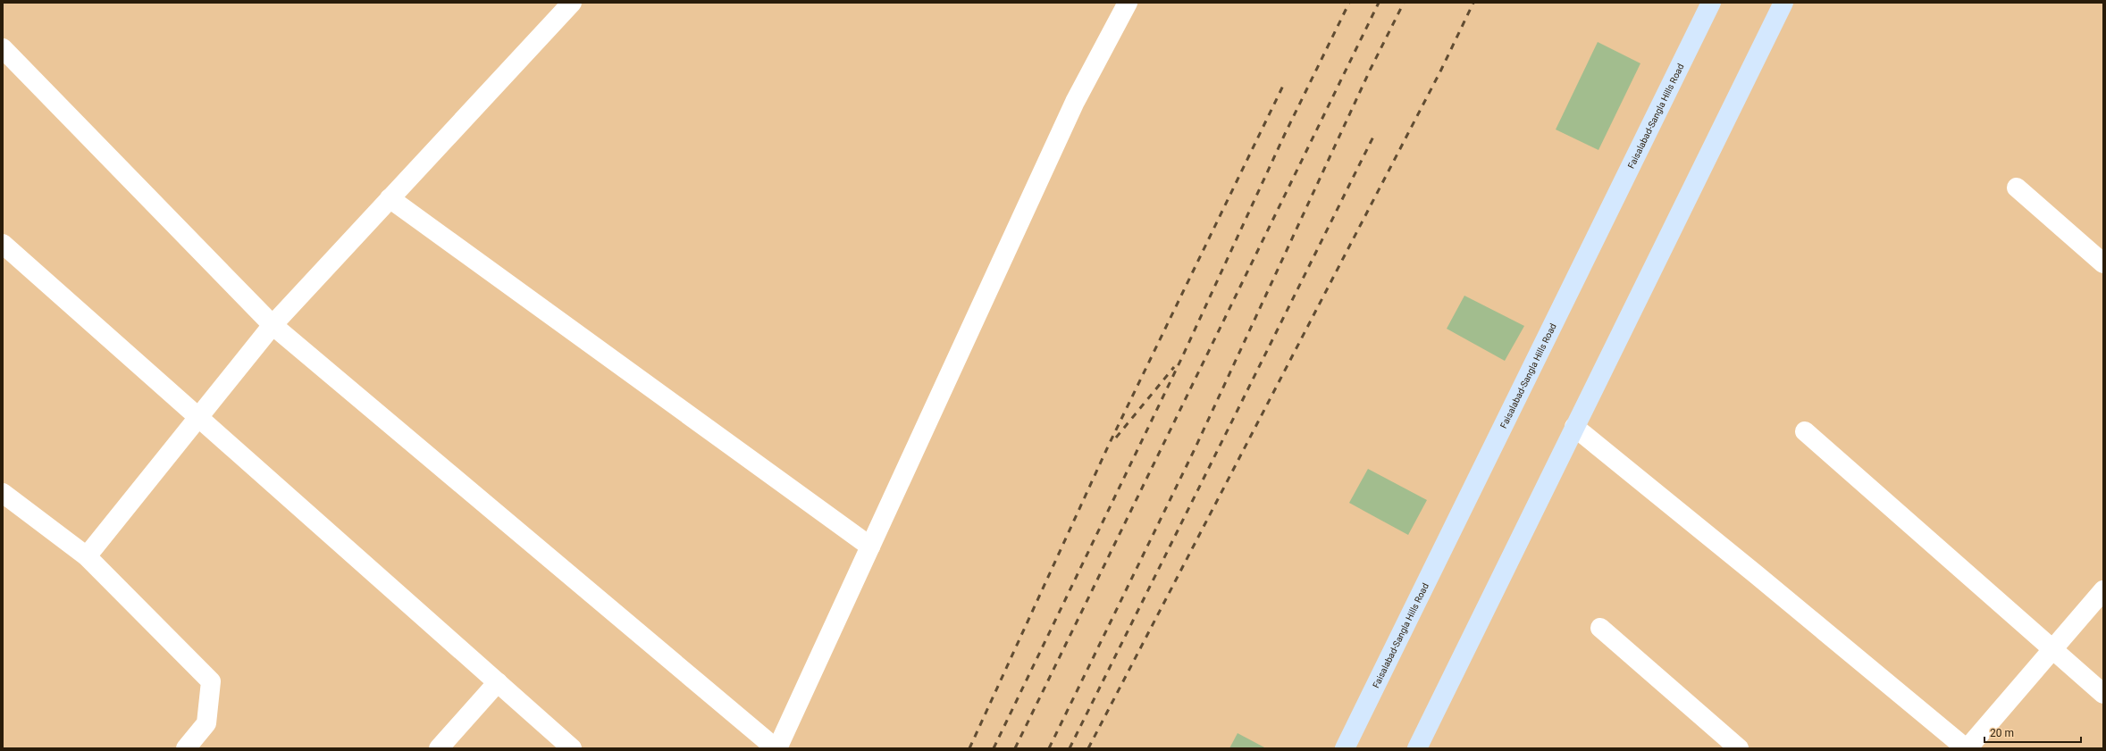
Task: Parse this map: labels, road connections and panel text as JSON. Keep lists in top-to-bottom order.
{
  "streets": {
    "main road": ["Faisalabad-Sangla Hills Road"]
  },
  "scale_bar": "20 m"
}
